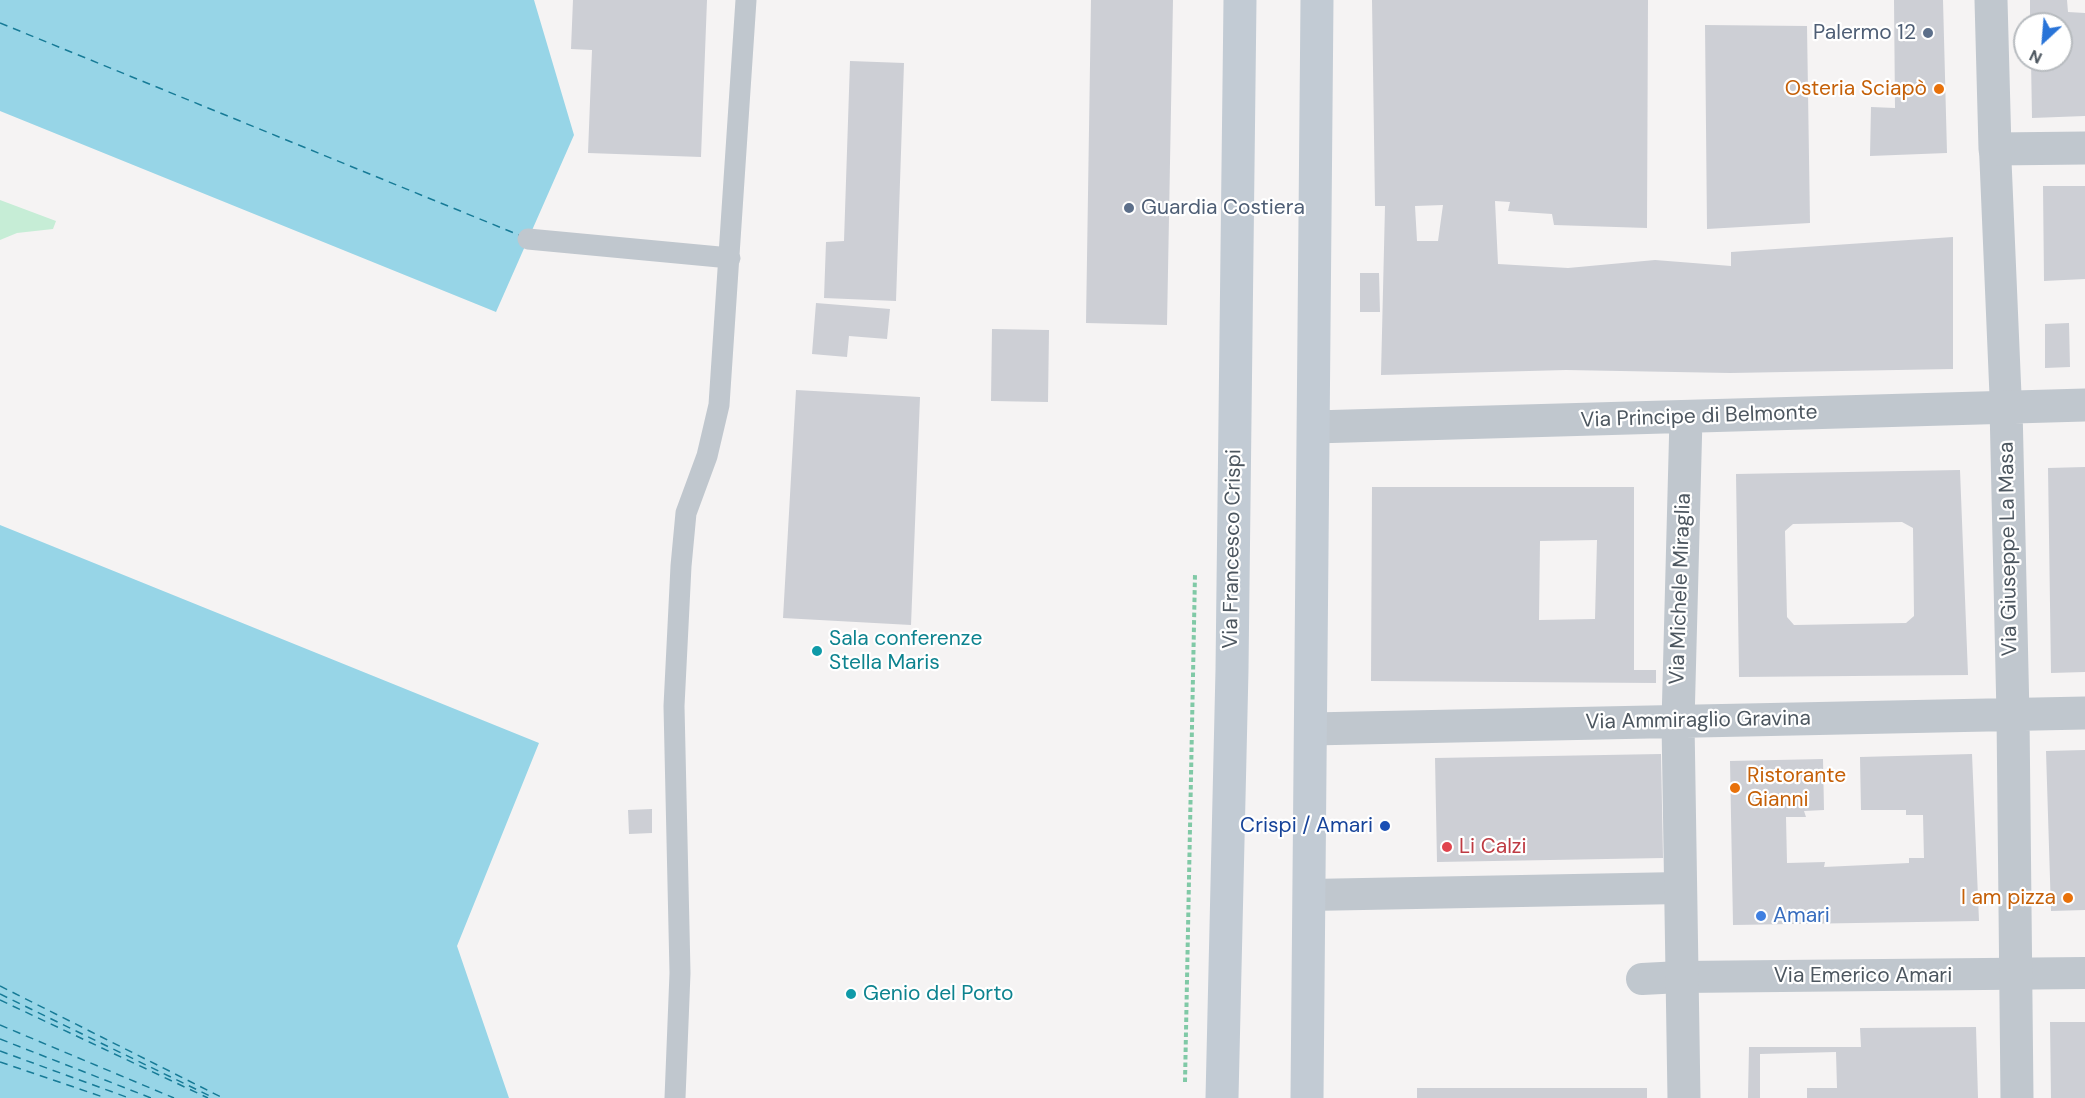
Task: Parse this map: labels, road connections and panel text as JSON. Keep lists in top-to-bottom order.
{
  "streets": {
    "main road": ["Via Francesco Crispi"],
    "street": [
      "Via Principe di Belmonte",
      "Via Giuseppe La Masa",
      "Via Michele Miraglia",
      "Via Ammiraglio Gravina",
      "Via Emerico Amari"
    ]
  },
  "crossings": [
    ["Via Principe di Belmonte", "Via Giuseppe La Masa"],
    ["Via Principe di Belmonte", "Via Michele Miraglia"],
    ["Via Giuseppe La Masa", "Via Ammiraglio Gravina"],
    ["Via Giuseppe La Masa", "Via Emerico Amari"],
    ["Via Michele Miraglia", "Via Ammiraglio Gravina"],
    ["Via Michele Miraglia", "Via Emerico Amari"]
  ],
  "places": [
    "Palermo 12",
    "Osteria Sciapò",
    "Guardia Costiera",
    "Sala conferenze Stella Maris",
    "Ristorante Gianni",
    "Crispi / Amari",
    "Li Calzi",
    "I am pizza",
    "Amari",
    "Genio del Porto"
  ],
  "north": "bottom left"
}
